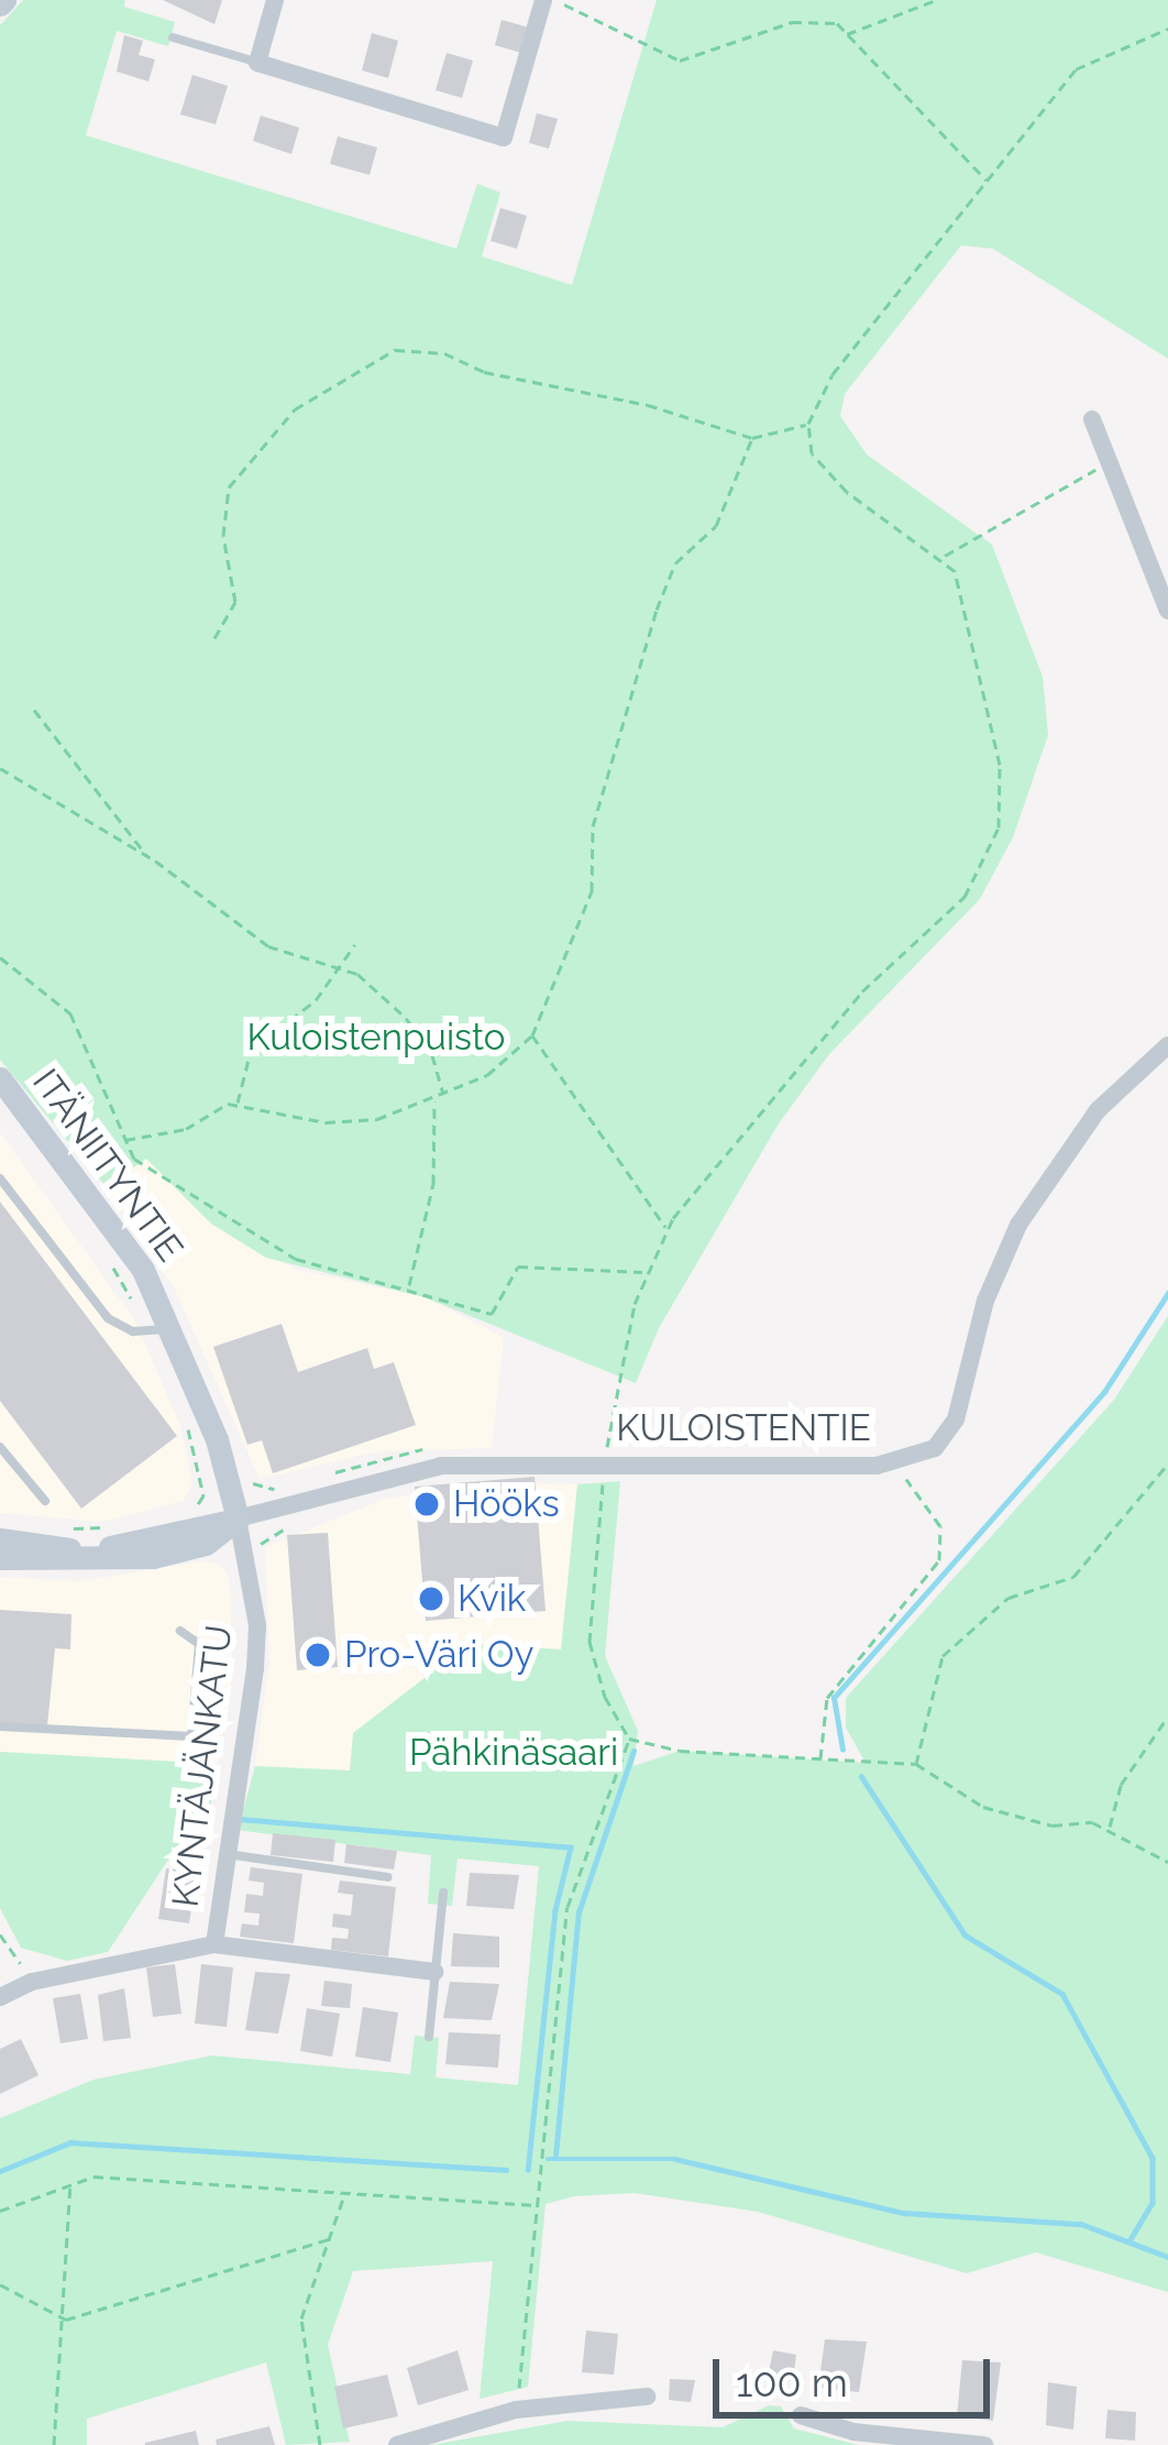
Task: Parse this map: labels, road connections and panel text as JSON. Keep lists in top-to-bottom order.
{
  "streets": {
    "street": ["ITÄNIITYNTIE", "KULOISTENTIE", "KYNTÄJÄNKATU"]
  },
  "crossings": [
    ["ITÄNIITYNTIE", "KULOISTENTIE"],
    ["ITÄNIITYNTIE", "KYNTÄJÄNKATU"],
    ["KULOISTENTIE", "KYNTÄJÄNKATU"]
  ],
  "parks": ["Kuloistenpuisto", "Pähkinäsaari"],
  "places": ["Hööks", "Kvik", "Pro-Väri Oy"],
  "scale_bar": "100 m"
}
